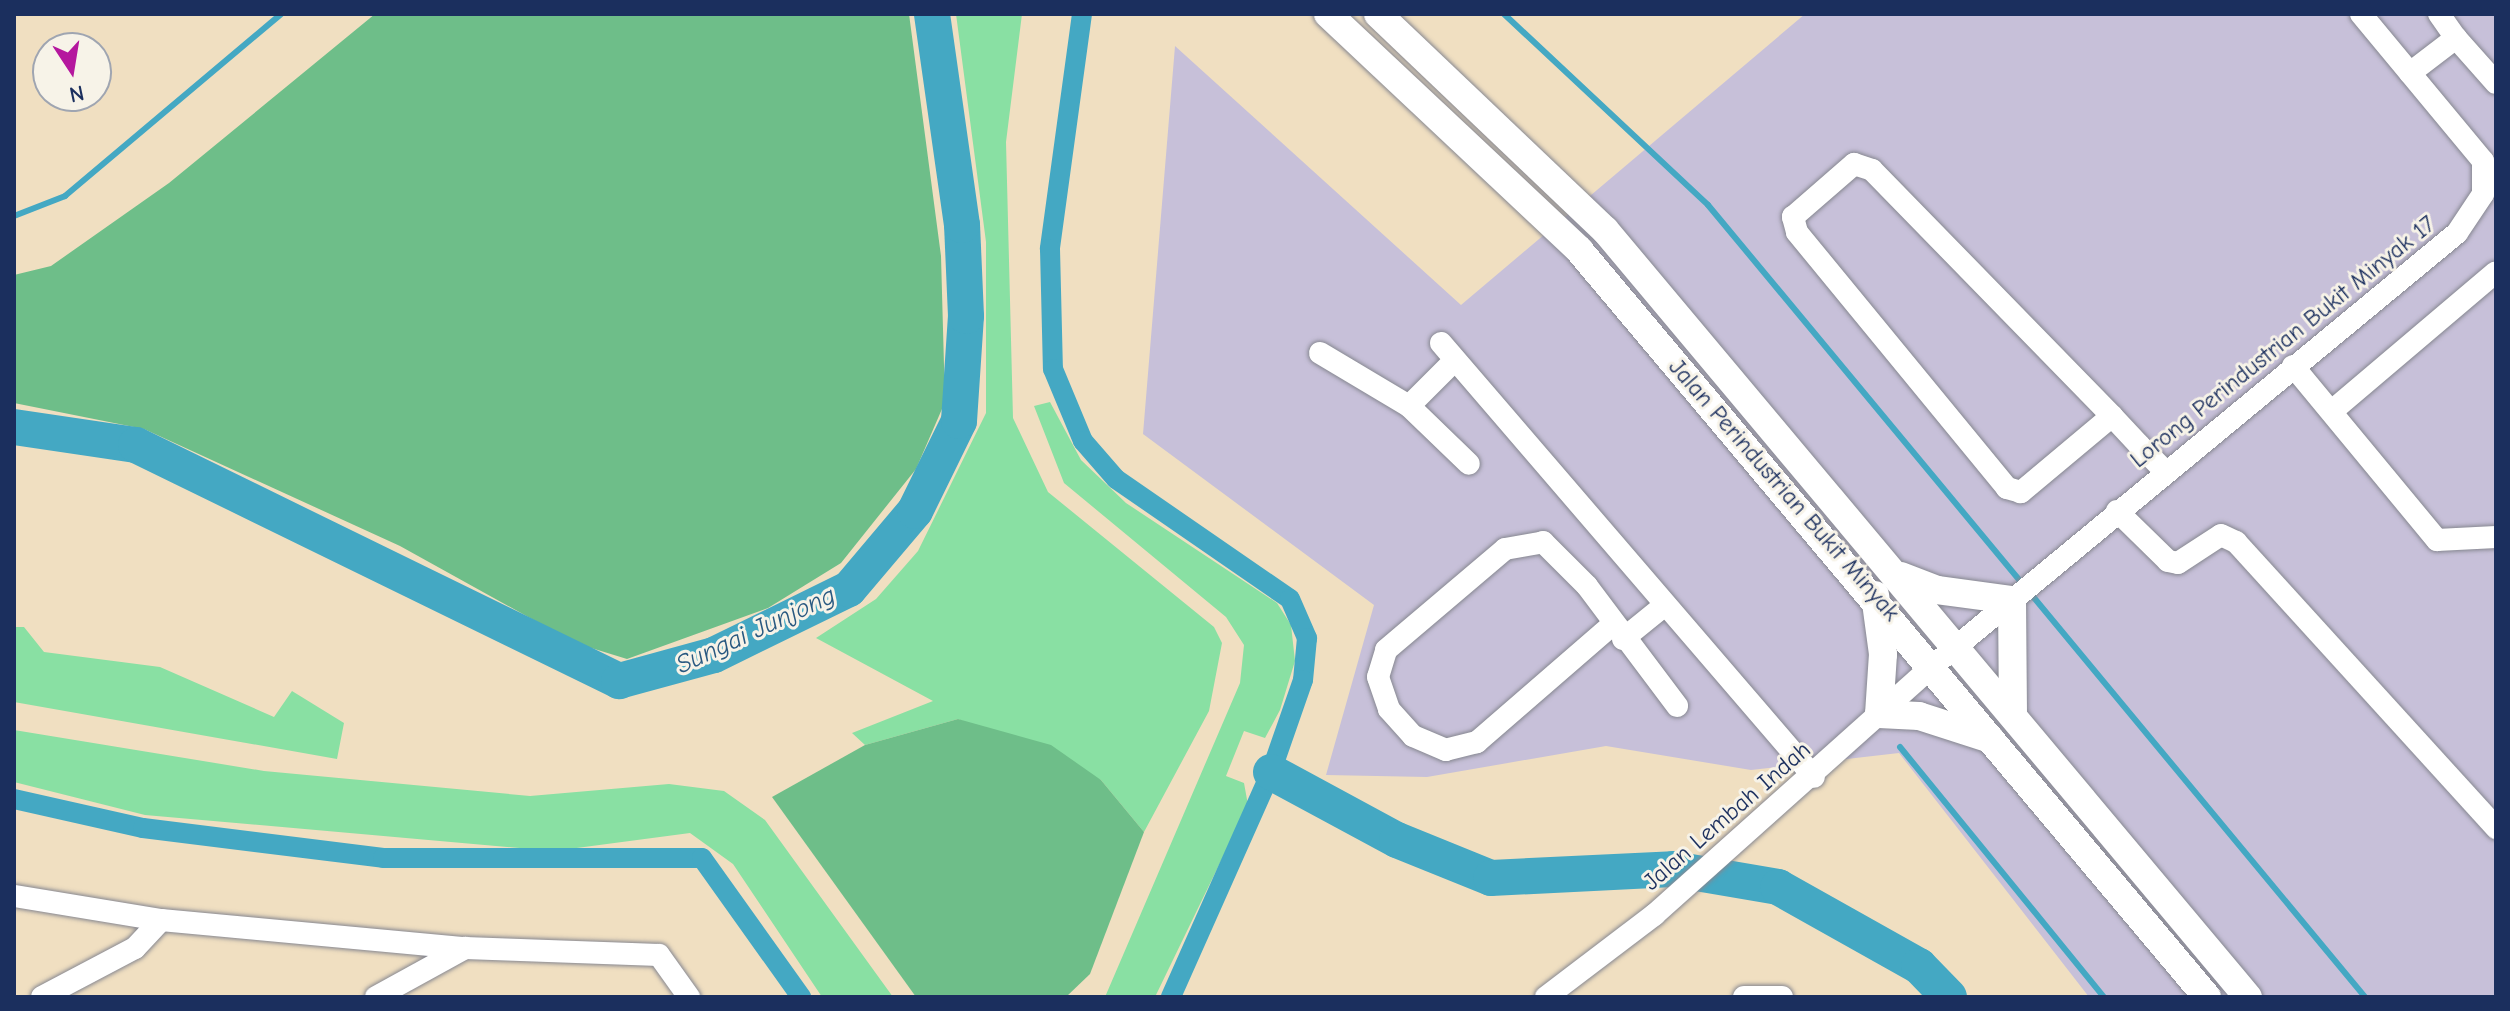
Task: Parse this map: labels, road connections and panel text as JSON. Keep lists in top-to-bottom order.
{
  "streets": {
    "main road": ["Jalan Perindustrian Bukit Minyak"],
    "street": ["Lorong Perindustrian Bukit Minyak 17", "Jalan Lembah Indah"]
  },
  "crossings": [
    ["Lorong Perindustrian Bukit Minyak 17", "Jalan Perindustrian Bukit Minyak"],
    ["Lorong Perindustrian Bukit Minyak 17", "Jalan Lembah Indah"],
    ["Jalan Perindustrian Bukit Minyak", "Jalan Lembah Indah"]
  ],
  "water": ["Sungai Junjong"],
  "north": "bottom"
}
